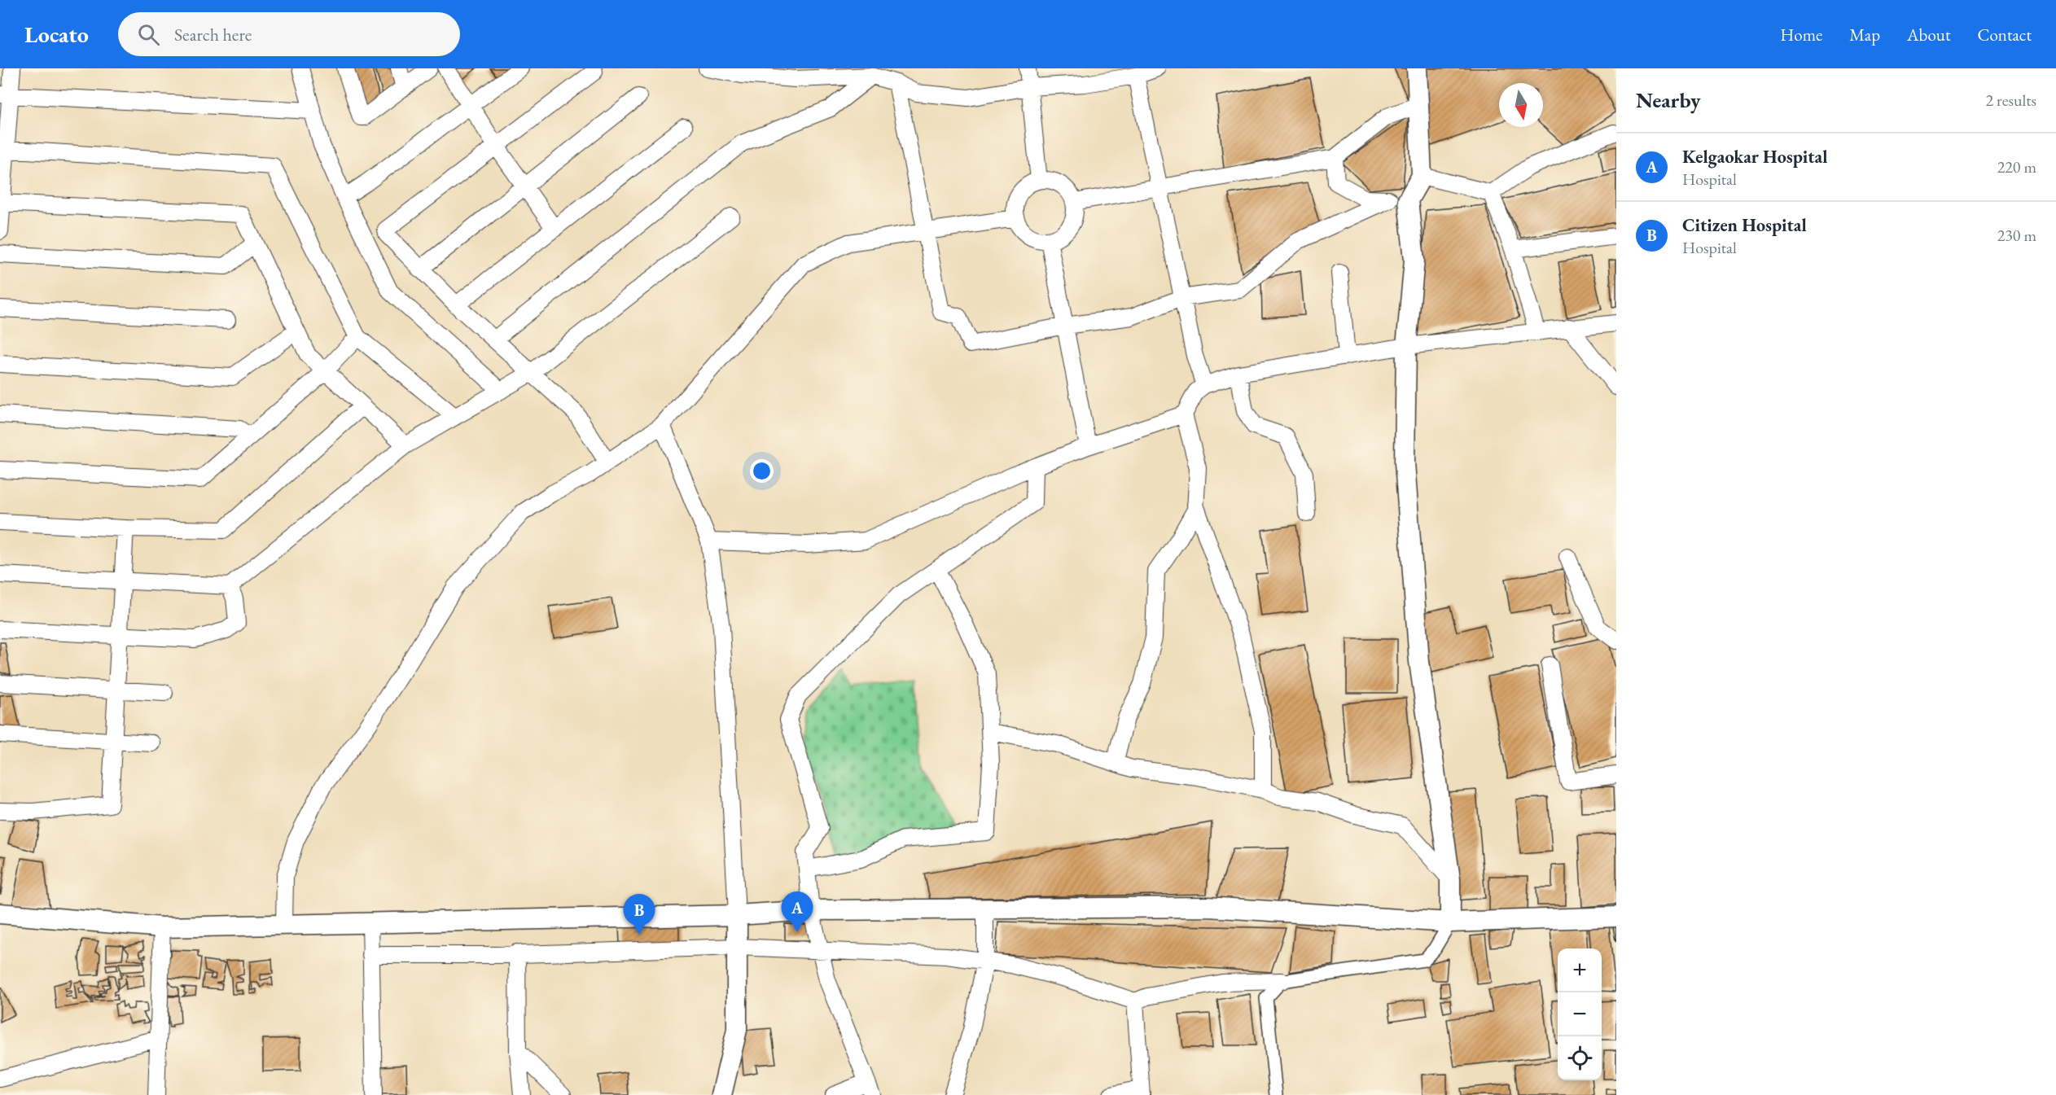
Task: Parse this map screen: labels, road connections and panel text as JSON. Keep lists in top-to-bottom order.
{
  "north": "bottom",
  "page": {
    "header": "Locato",
    "search": "Search here",
    "nav": [
      "Home",
      "Map",
      "About",
      "Contact"
    ],
    "heading": ["Nearby", "2 results"],
    "list": [
      {
        "mark": "A",
        "name": "Kelgaokar Hospital",
        "note": "Hospital",
        "value": "220 m"
      },
      {
        "mark": "B",
        "name": "Citizen Hospital",
        "note": "Hospital",
        "value": "230 m"
      }
    ],
    "pins": ["A", "B"],
    "map_buttons": ["+", "−"]
  }
}
